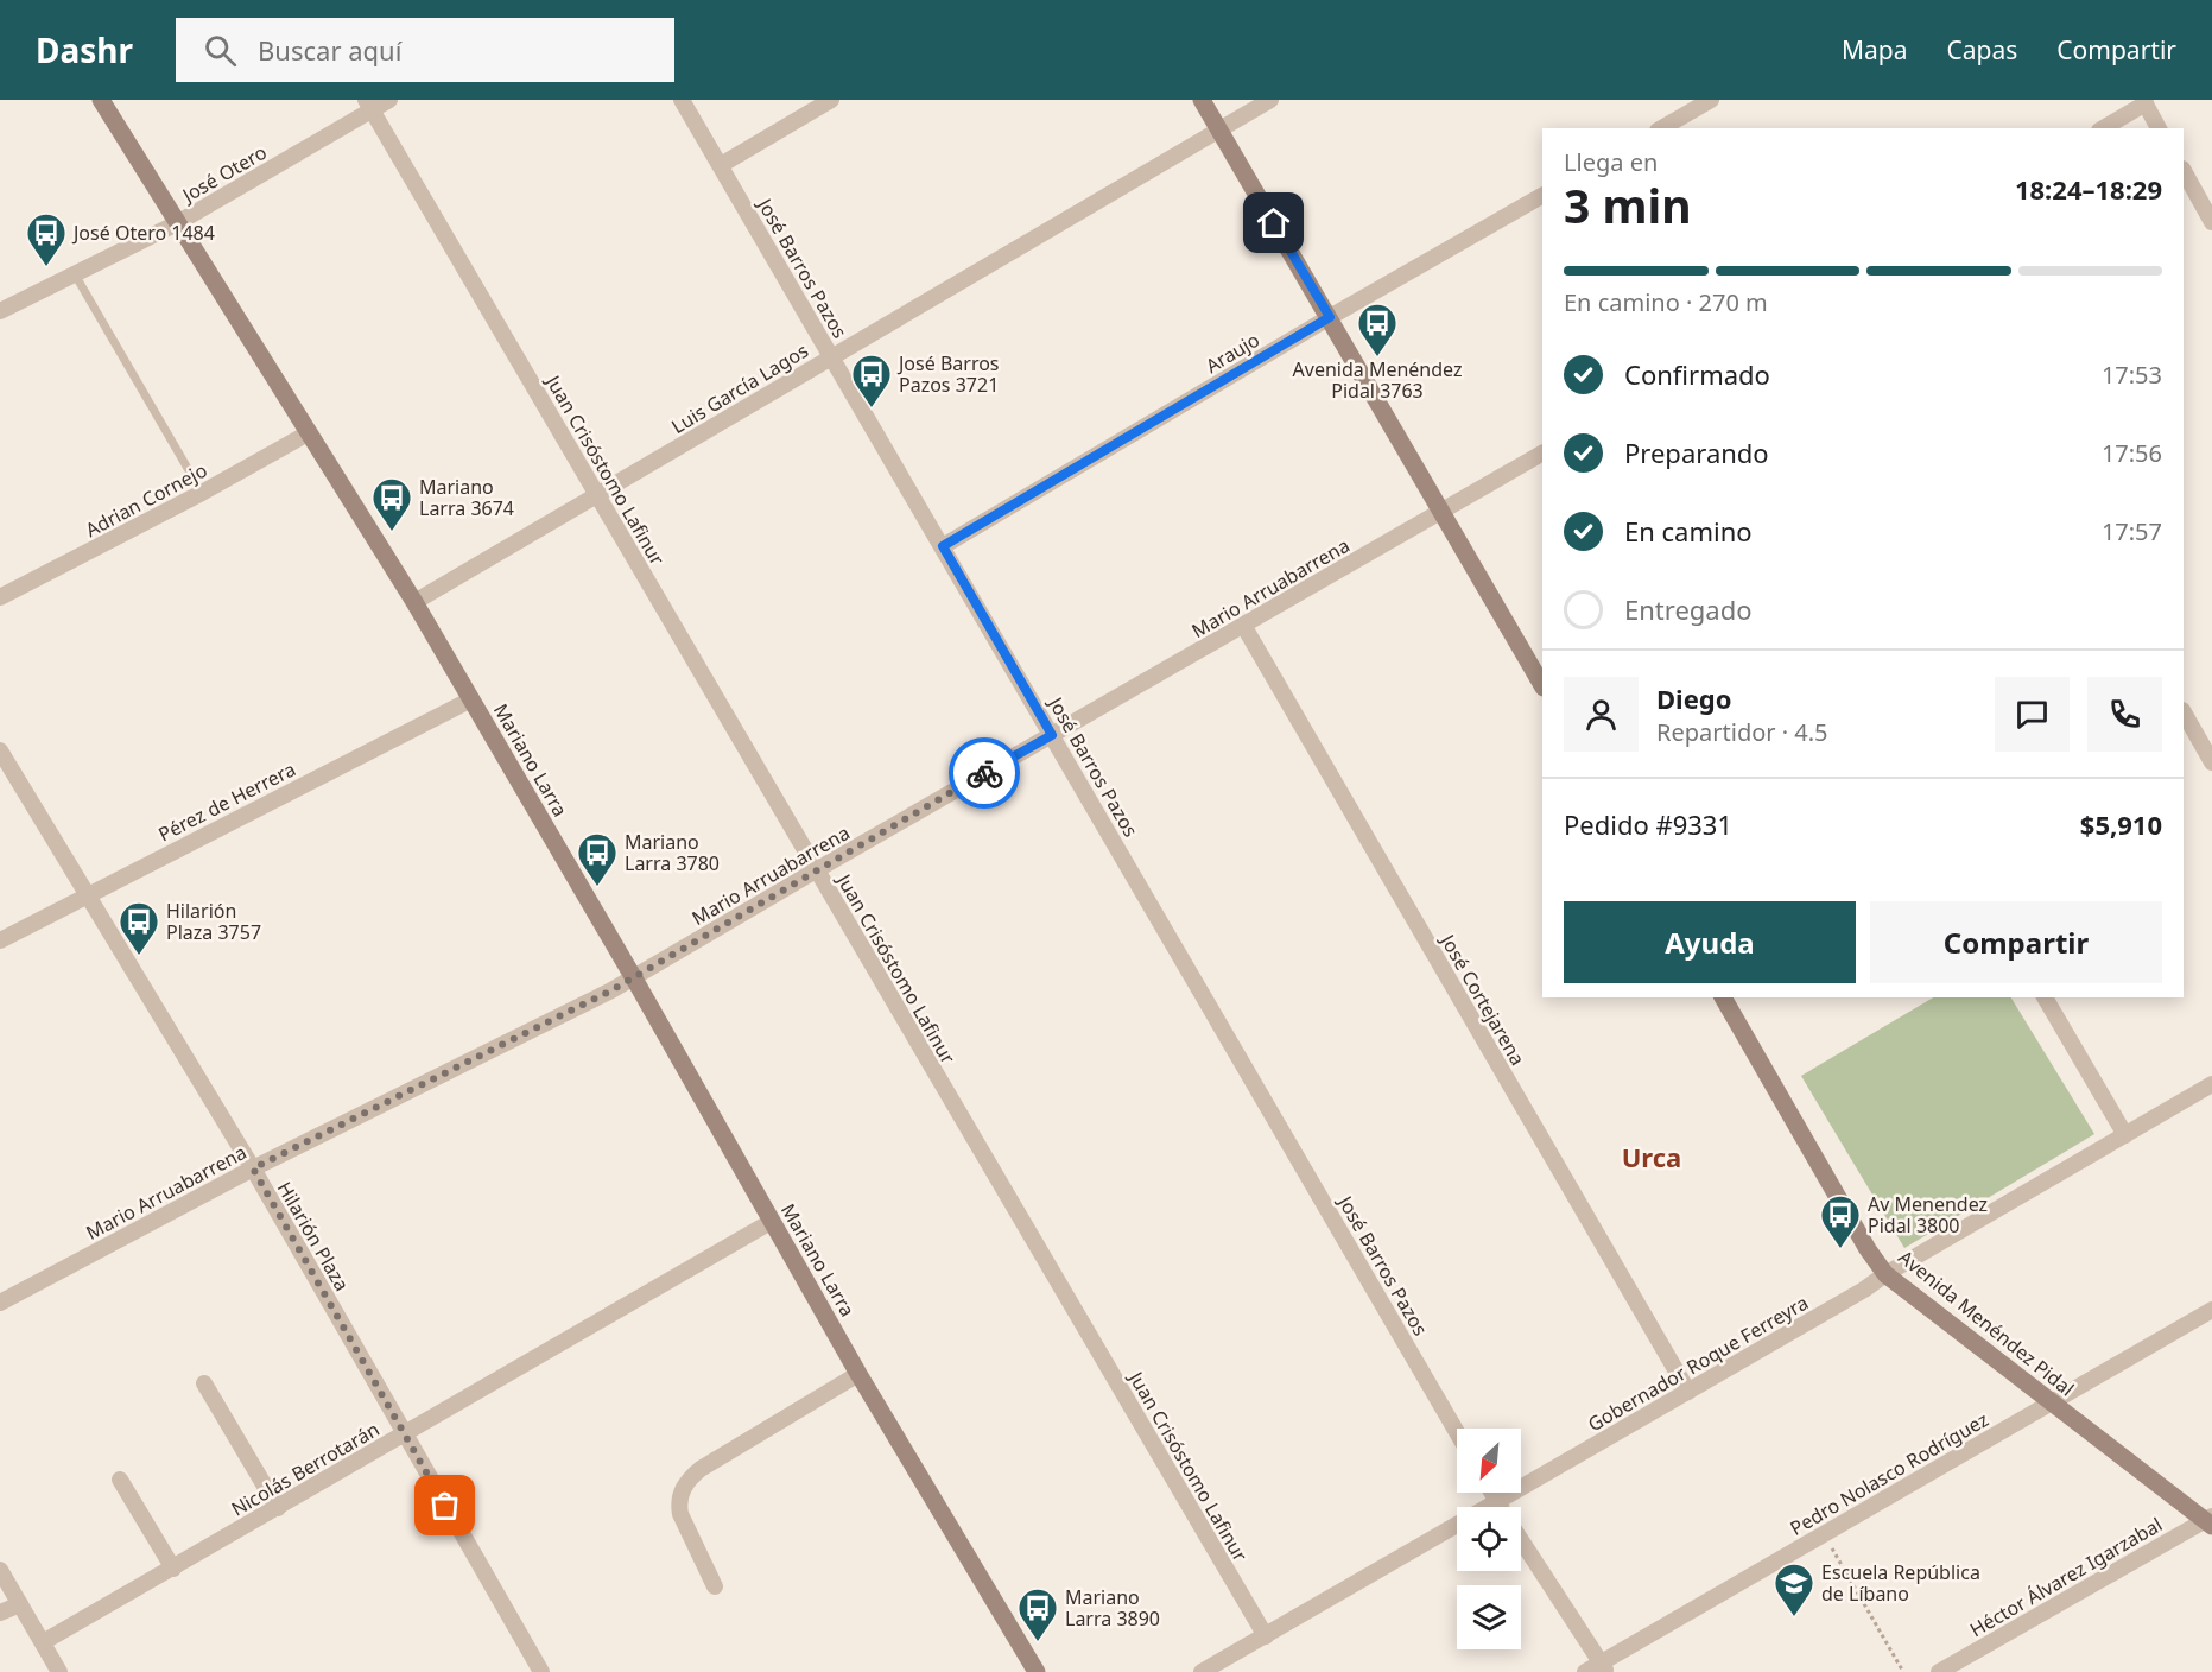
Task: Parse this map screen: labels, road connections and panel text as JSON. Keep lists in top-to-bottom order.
{
  "streets": {
    "main road": ["Mariano Larra", "Avenida Menéndez Pidal"],
    "street": [
      "José Otero",
      "José Barros Pazos",
      "Araujo",
      "Luis García Lagos",
      "Juan Crisóstomo Lafinur",
      "Adrian Cornejo",
      "Mario Arruabarrena",
      "Pérez de Herrera",
      "José Cortejarena",
      "Hilarión Plaza",
      "Gobernador Roque Ferreyra",
      "Nicolás Berrotarán",
      "Pedro Nolasco Rodríguez",
      "Héctor Álvarez Igarzabal"
    ]
  },
  "crossings": [
    ["José Otero", "Juan Crisóstomo Lafinur"],
    ["José Otero", "Mariano Larra"],
    ["José Barros Pazos", "Araujo"],
    ["José Barros Pazos", "Luis García Lagos"],
    ["José Barros Pazos", "Mario Arruabarrena"],
    ["Luis García Lagos", "Juan Crisóstomo Lafinur"],
    ["Luis García Lagos", "Mariano Larra"],
    ["Juan Crisóstomo Lafinur", "Mario Arruabarrena"],
    ["Juan Crisóstomo Lafinur", "Gobernador Roque Ferreyra"],
    ["Adrian Cornejo", "Mariano Larra"],
    ["Mario Arruabarrena", "Mariano Larra"],
    ["Mario Arruabarrena", "José Cortejarena"],
    ["Mario Arruabarrena", "Hilarión Plaza"],
    ["Mariano Larra", "Pérez de Herrera"],
    ["Mariano Larra", "Nicolás Berrotarán"],
    ["Pérez de Herrera", "Hilarión Plaza"],
    ["José Cortejarena", "Gobernador Roque Ferreyra"],
    ["Hilarión Plaza", "Nicolás Berrotarán"],
    ["Avenida Menéndez Pidal", "Gobernador Roque Ferreyra"],
    ["Avenida Menéndez Pidal", "Pedro Nolasco Rodríguez"],
    ["Avenida Menéndez Pidal", "Héctor Álvarez Igarzabal"]
  ],
  "districts": ["Urca"],
  "places": {
    "bus stop": [
      "José Otero 1484",
      "Avenida Menéndez Pidal 3763",
      "José Barros Pazos 3721",
      "Mariano Larra 3674",
      "Mariano Larra 3780",
      "Hilarión Plaza 3757",
      "Av Menendez Pidal 3800",
      "Mariano Larra 3890"
    ],
    "school or university": ["Escuela República de Líbano"]
  },
  "north": "bottom left",
  "page": {
    "header": "Dashr",
    "search": "Buscar aquí",
    "nav": ["Mapa", "Capas", "Compartir"],
    "heading": ["3 min", "Llega en", "18:24–18:29"],
    "panel": [
      "Diego",
      "Repartidor · 4.5",
      "Pedido #9331",
      "$5,910"
    ],
    "bar": "En camino · 270 m",
    "list": [
      ["Confirmado", "17:53"],
      ["Preparando", "17:56"],
      ["En camino", "17:57"],
      "Entregado"
    ],
    "buttons": ["Ayuda", "Compartir"]
  }
}
